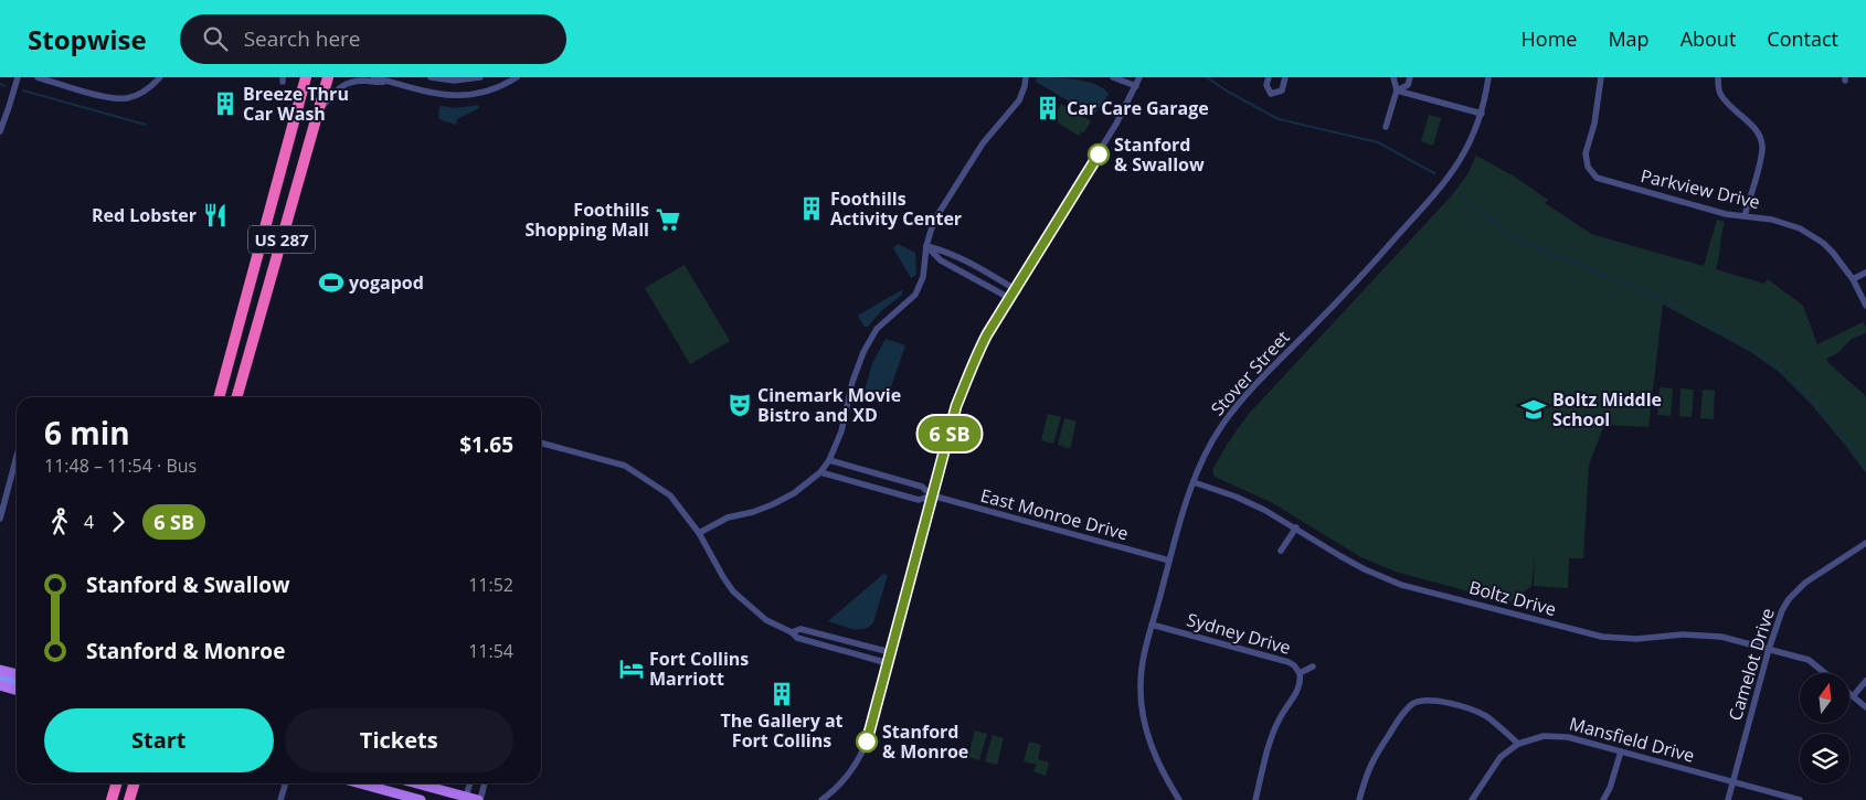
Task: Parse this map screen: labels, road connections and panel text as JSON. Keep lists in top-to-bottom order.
{
  "streets": {
    "highway": ["US 287"],
    "street": [
      "Parkview Drive",
      "Stover Street",
      "East Monroe Drive",
      "Boltz Drive",
      "Sydney Drive",
      "Camelot Drive",
      "Mansfield Drive"
    ]
  },
  "crossings": [
    ["Stover Street", "East Monroe Drive"],
    ["Stover Street", "Boltz Drive"],
    ["Stover Street", "Sydney Drive"],
    ["Boltz Drive", "Camelot Drive"],
    ["Camelot Drive", "Mansfield Drive"]
  ],
  "places": {
    "building": [
      "Breeze Thru Car Wash",
      "Car Care Garage",
      "Foothills Activity Center",
      "The Gallery at Fort Collins"
    ],
    "other": ["Stanford & Swallow", "Stanford & Monroe"],
    "restaurant": ["Red Lobster"],
    "supermarket": ["Foothills Shopping Mall"],
    "sports": ["yogapod"],
    "theatre": ["Cinemark Movie Bistro and XD"],
    "school or university": ["Boltz Middle School"],
    "hotel": ["Fort Collins Marriott"]
  },
  "north": "top",
  "page": {
    "header": "Stopwise",
    "search": "Search here",
    "nav": [
      "Home",
      "Map",
      "About",
      "Contact"
    ],
    "on_map": "6 SB",
    "heading": ["6 min", "11:48 – 11:54 · Bus", "$1.65"],
    "legs": ["4", "6 SB"],
    "list": [
      {
        "name": "Stanford & Swallow",
        "value": "11:52"
      },
      {
        "name": "Stanford & Monroe",
        "value": "11:54"
      }
    ],
    "buttons": ["Start", "Tickets"]
  }
}
